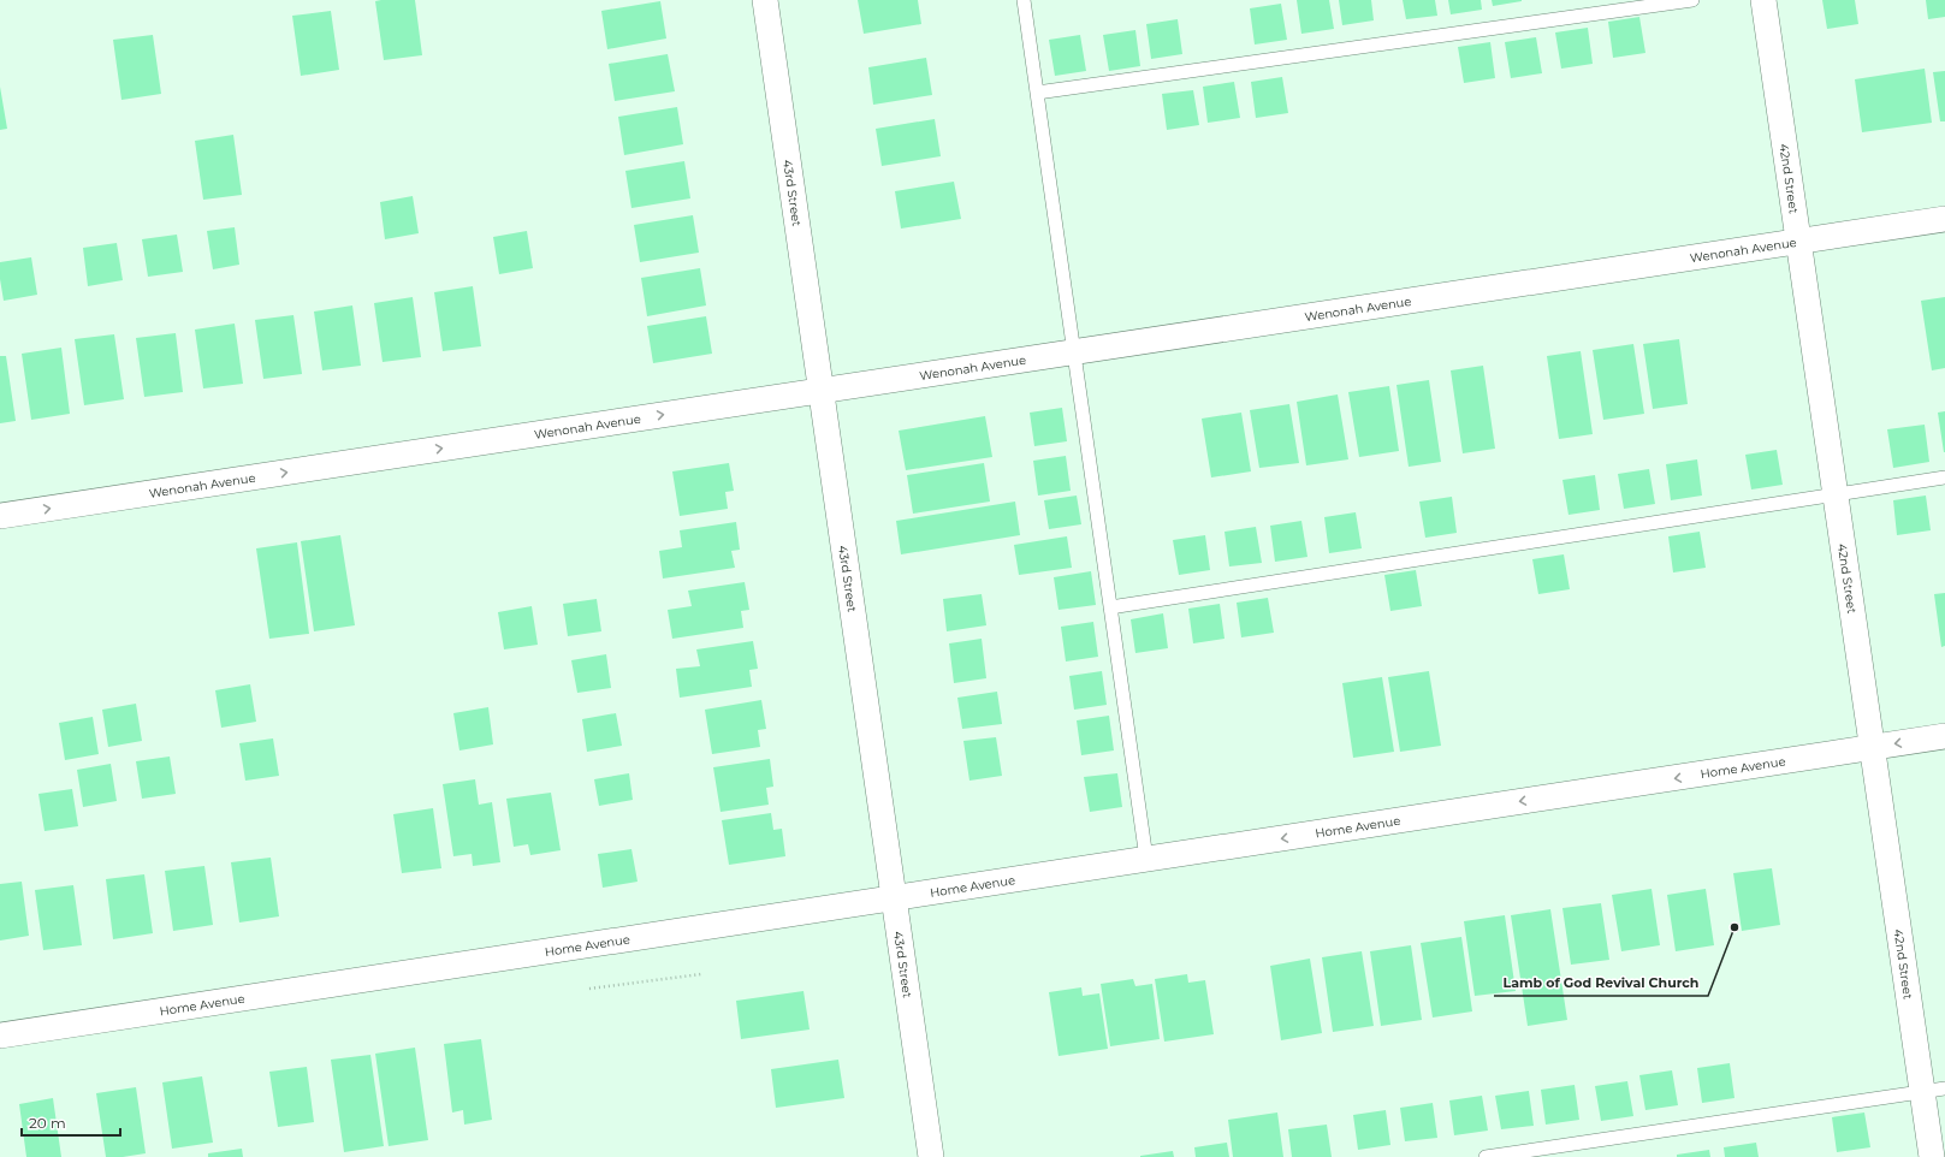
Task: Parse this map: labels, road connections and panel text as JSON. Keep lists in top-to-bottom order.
{
  "streets": {
    "street": [
      "42nd Street",
      "43rd Street",
      "Wenonah Avenue",
      "Home Avenue"
    ]
  },
  "crossings": [
    ["42nd Street", "Wenonah Avenue"],
    ["42nd Street", "Home Avenue"],
    ["43rd Street", "Wenonah Avenue"],
    ["43rd Street", "Home Avenue"]
  ],
  "one_way": ["Wenonah Avenue", "Home Avenue"],
  "places": ["Lamb of God Revival Church"],
  "scale_bar": "20 m"
}
